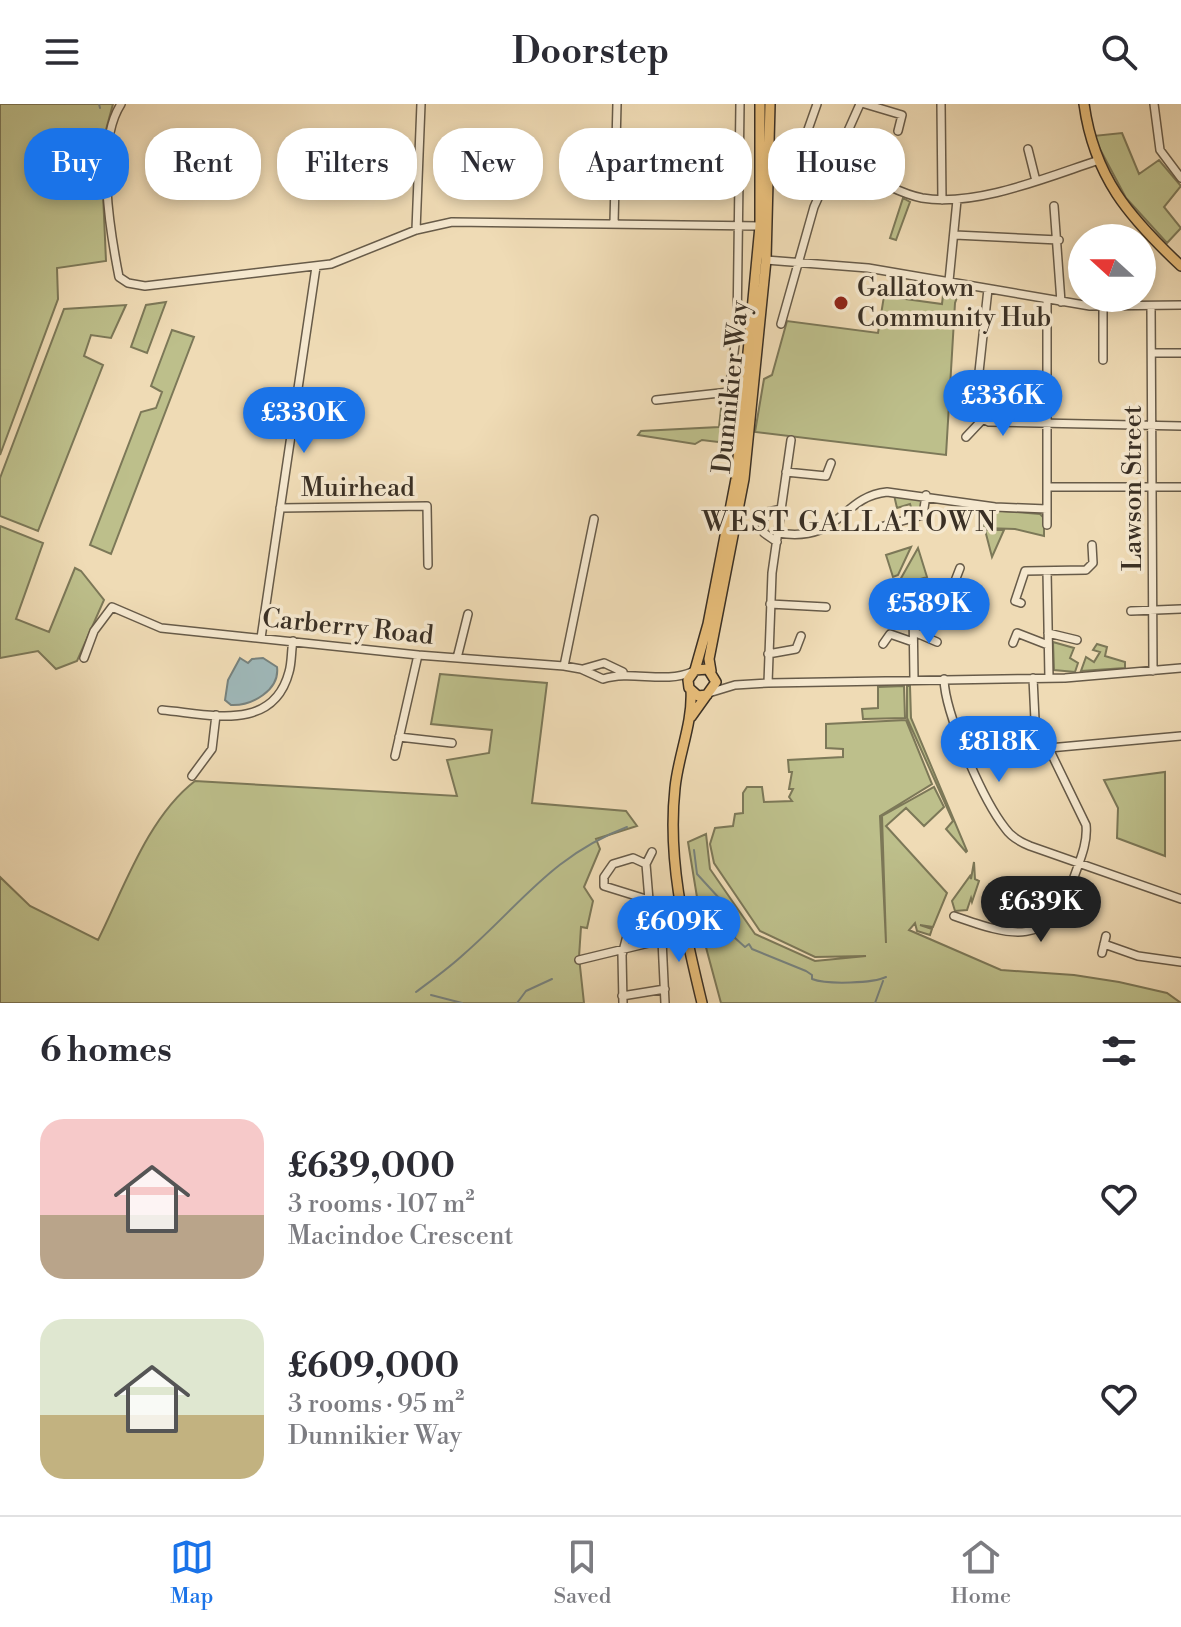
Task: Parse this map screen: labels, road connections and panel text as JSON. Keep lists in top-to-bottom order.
{
  "streets": {
    "main road": ["Dunnikier Way"],
    "street": ["Muirhead", "Lawson Street", "Carberry Road"]
  },
  "crossings": [
    ["Dunnikier Way", "Carberry Road"]
  ],
  "districts": ["WEST GALLATOWN"],
  "places": ["Gallatown Community Hub"],
  "north": "left",
  "page": {
    "header": "Doorstep",
    "chip": [
      "Buy",
      "Rent",
      "Filters",
      "New",
      "Apartment",
      "House"
    ],
    "price": [
      "£336K",
      "£330K",
      "£589K",
      "£818K",
      "£639K",
      "£609K"
    ],
    "heading": "6 homes",
    "list": [
      {
        "name": "£639,000",
        "note": "3 rooms · 107 m² · Macindoe Crescent"
      },
      {
        "name": "£609,000",
        "note": "3 rooms · 95 m² · Dunnikier Way"
      }
    ],
    "tabs": ["Map", "Saved", "Home"]
  }
}
